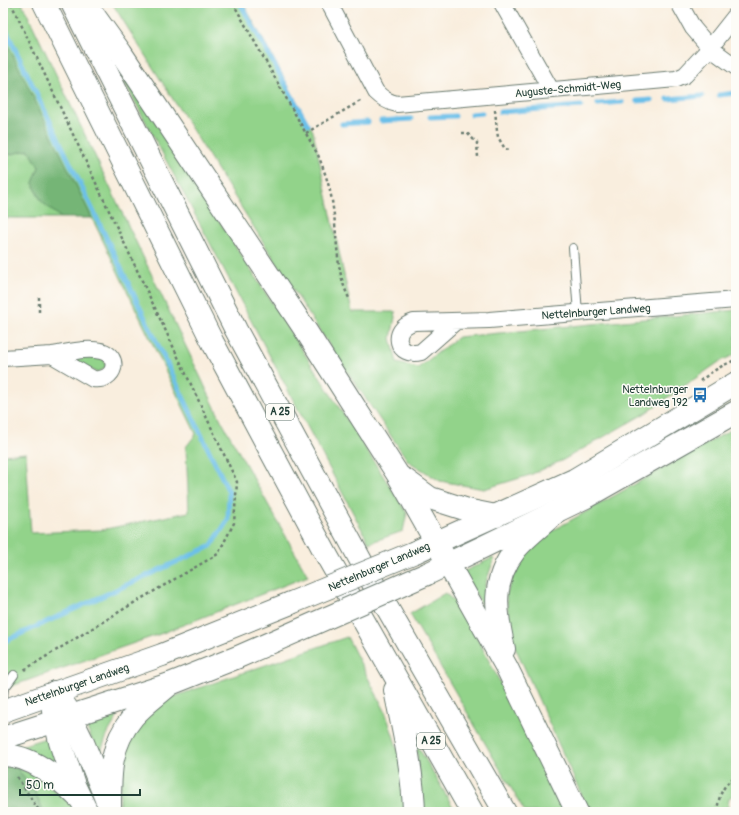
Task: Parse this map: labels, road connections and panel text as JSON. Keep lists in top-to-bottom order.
{
  "streets": {
    "main road": ["Nettelnburger Landweg", "A 25"],
    "street": ["Auguste-Schmidt-Weg"]
  },
  "places": {
    "bus stop": ["Nettelnburger Landweg 192"]
  },
  "scale_bar": "50 m"
}
